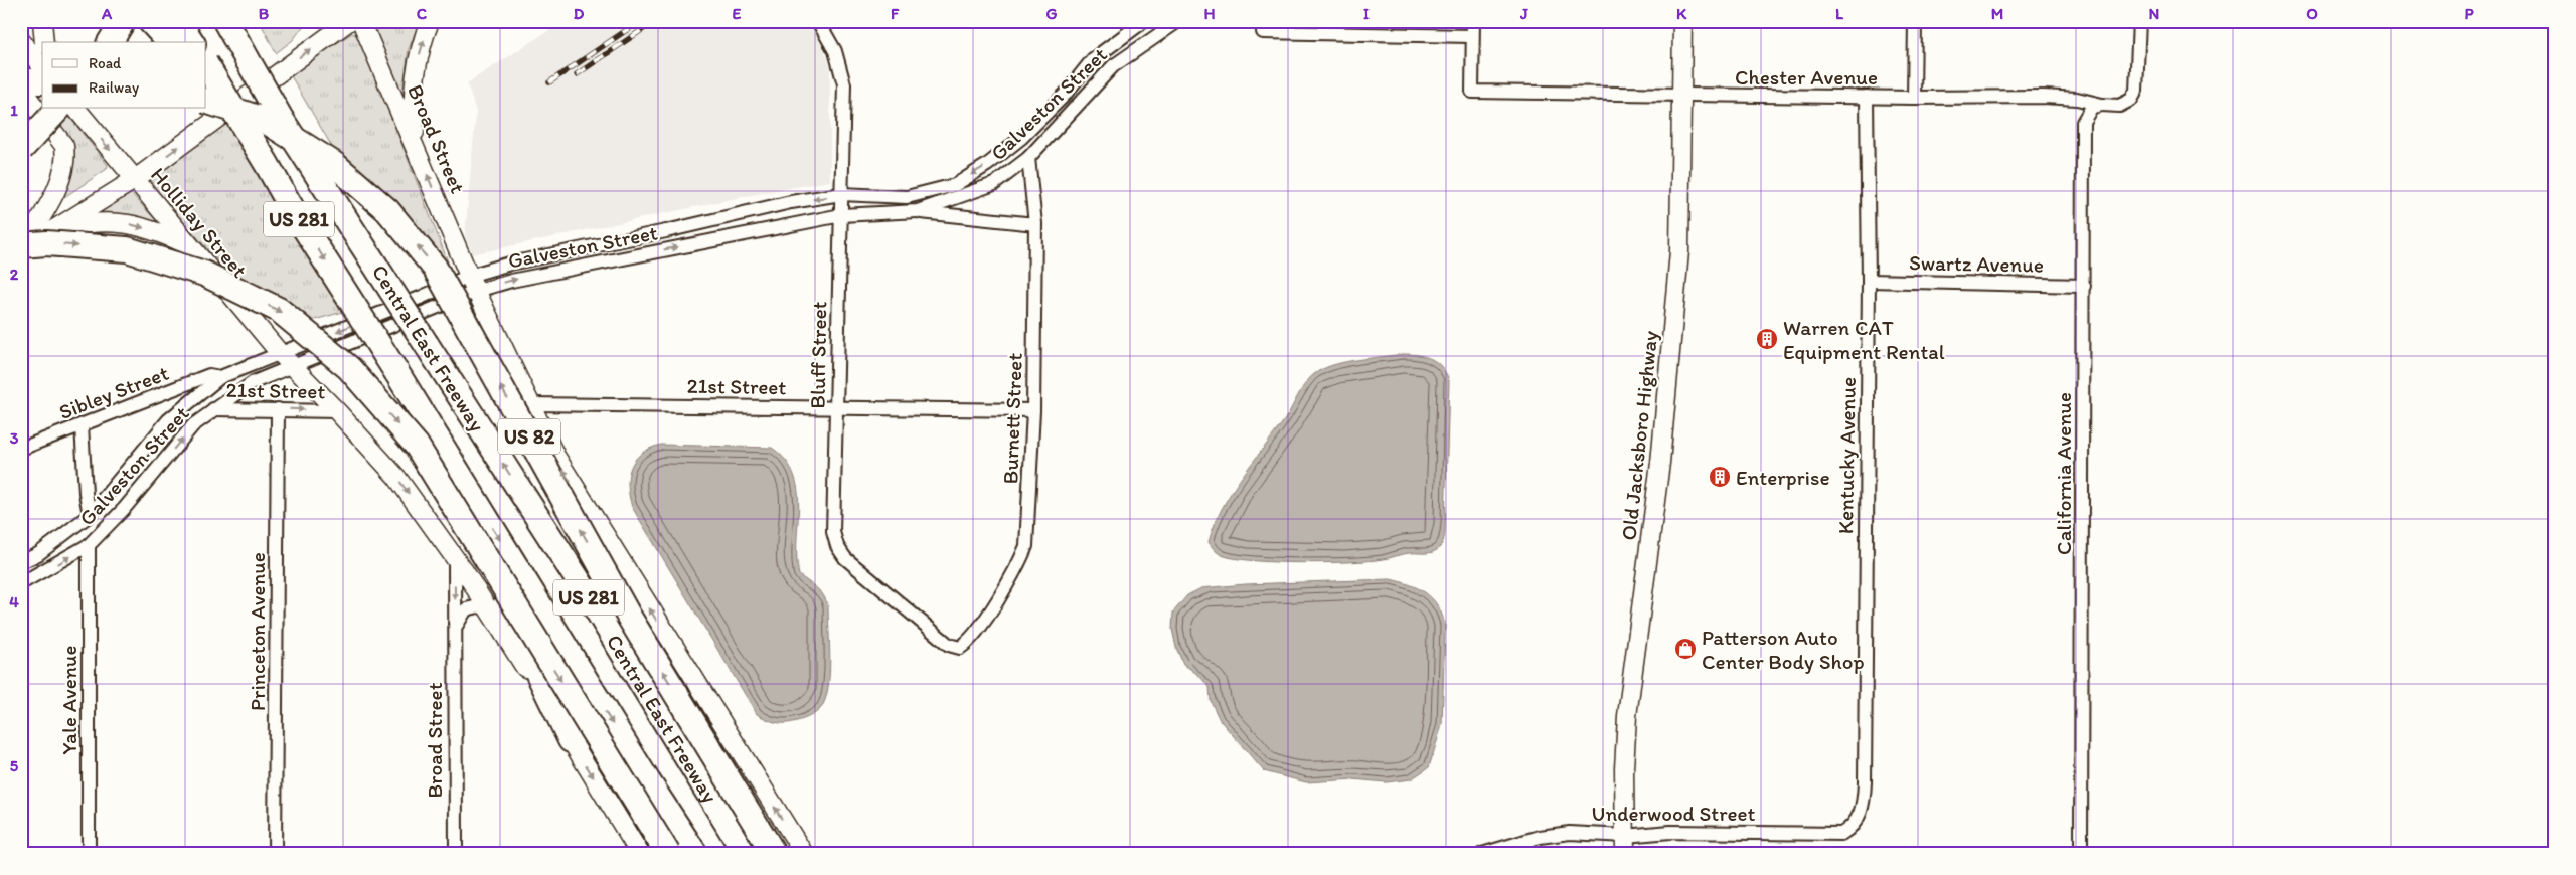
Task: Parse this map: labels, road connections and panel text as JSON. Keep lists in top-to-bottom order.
{
  "streets": {
    "highway": ["US 281", "Central East Freeway", "US 82"],
    "main road": ["Broad Street", "Holliday Street", "Old Jacksboro Highway"],
    "street": [
      "Chester Avenue",
      "Galveston Street",
      "Swartz Avenue",
      "Bluff Street",
      "21st Street",
      "Sibley Street",
      "Burnett Street",
      "Kentucky Avenue",
      "California Avenue",
      "Princeton Avenue",
      "Yale Avenue",
      "Underwood Street"
    ]
  },
  "crossings": [
    ["Chester Avenue", "Old Jacksboro Highway"],
    ["Chester Avenue", "Kentucky Avenue"],
    ["Chester Avenue", "California Avenue"],
    ["Galveston Street", "Broad Street"],
    ["Galveston Street", "Holliday Street"],
    ["Galveston Street", "Bluff Street"],
    ["Galveston Street", "21st Street"],
    ["Galveston Street", "Sibley Street"],
    ["Galveston Street", "Burnett Street"],
    ["Galveston Street", "Yale Avenue"],
    ["Holliday Street", "21st Street"],
    ["Swartz Avenue", "Kentucky Avenue"],
    ["Swartz Avenue", "California Avenue"],
    ["Bluff Street", "21st Street"],
    ["Bluff Street", "Burnett Street"],
    ["21st Street", "Burnett Street"],
    ["21st Street", "Princeton Avenue"],
    ["Old Jacksboro Highway", "Underwood Street"],
    ["Kentucky Avenue", "Underwood Street"]
  ],
  "places": {
    "building": ["Warren CAT Equipment Rental", "Enterprise"],
    "shop": ["Patterson Auto Center Body Shop"]
  },
  "legend": ["Road", "Railway"],
  "grid": {
    "columns": [
      "A",
      "B",
      "C",
      "D",
      "E",
      "F",
      "G",
      "H",
      "I",
      "J",
      "K",
      "L",
      "M",
      "N",
      "O",
      "P"
    ],
    "rows": [
      "1",
      "2",
      "3",
      "4",
      "5"
    ]
  }
}
